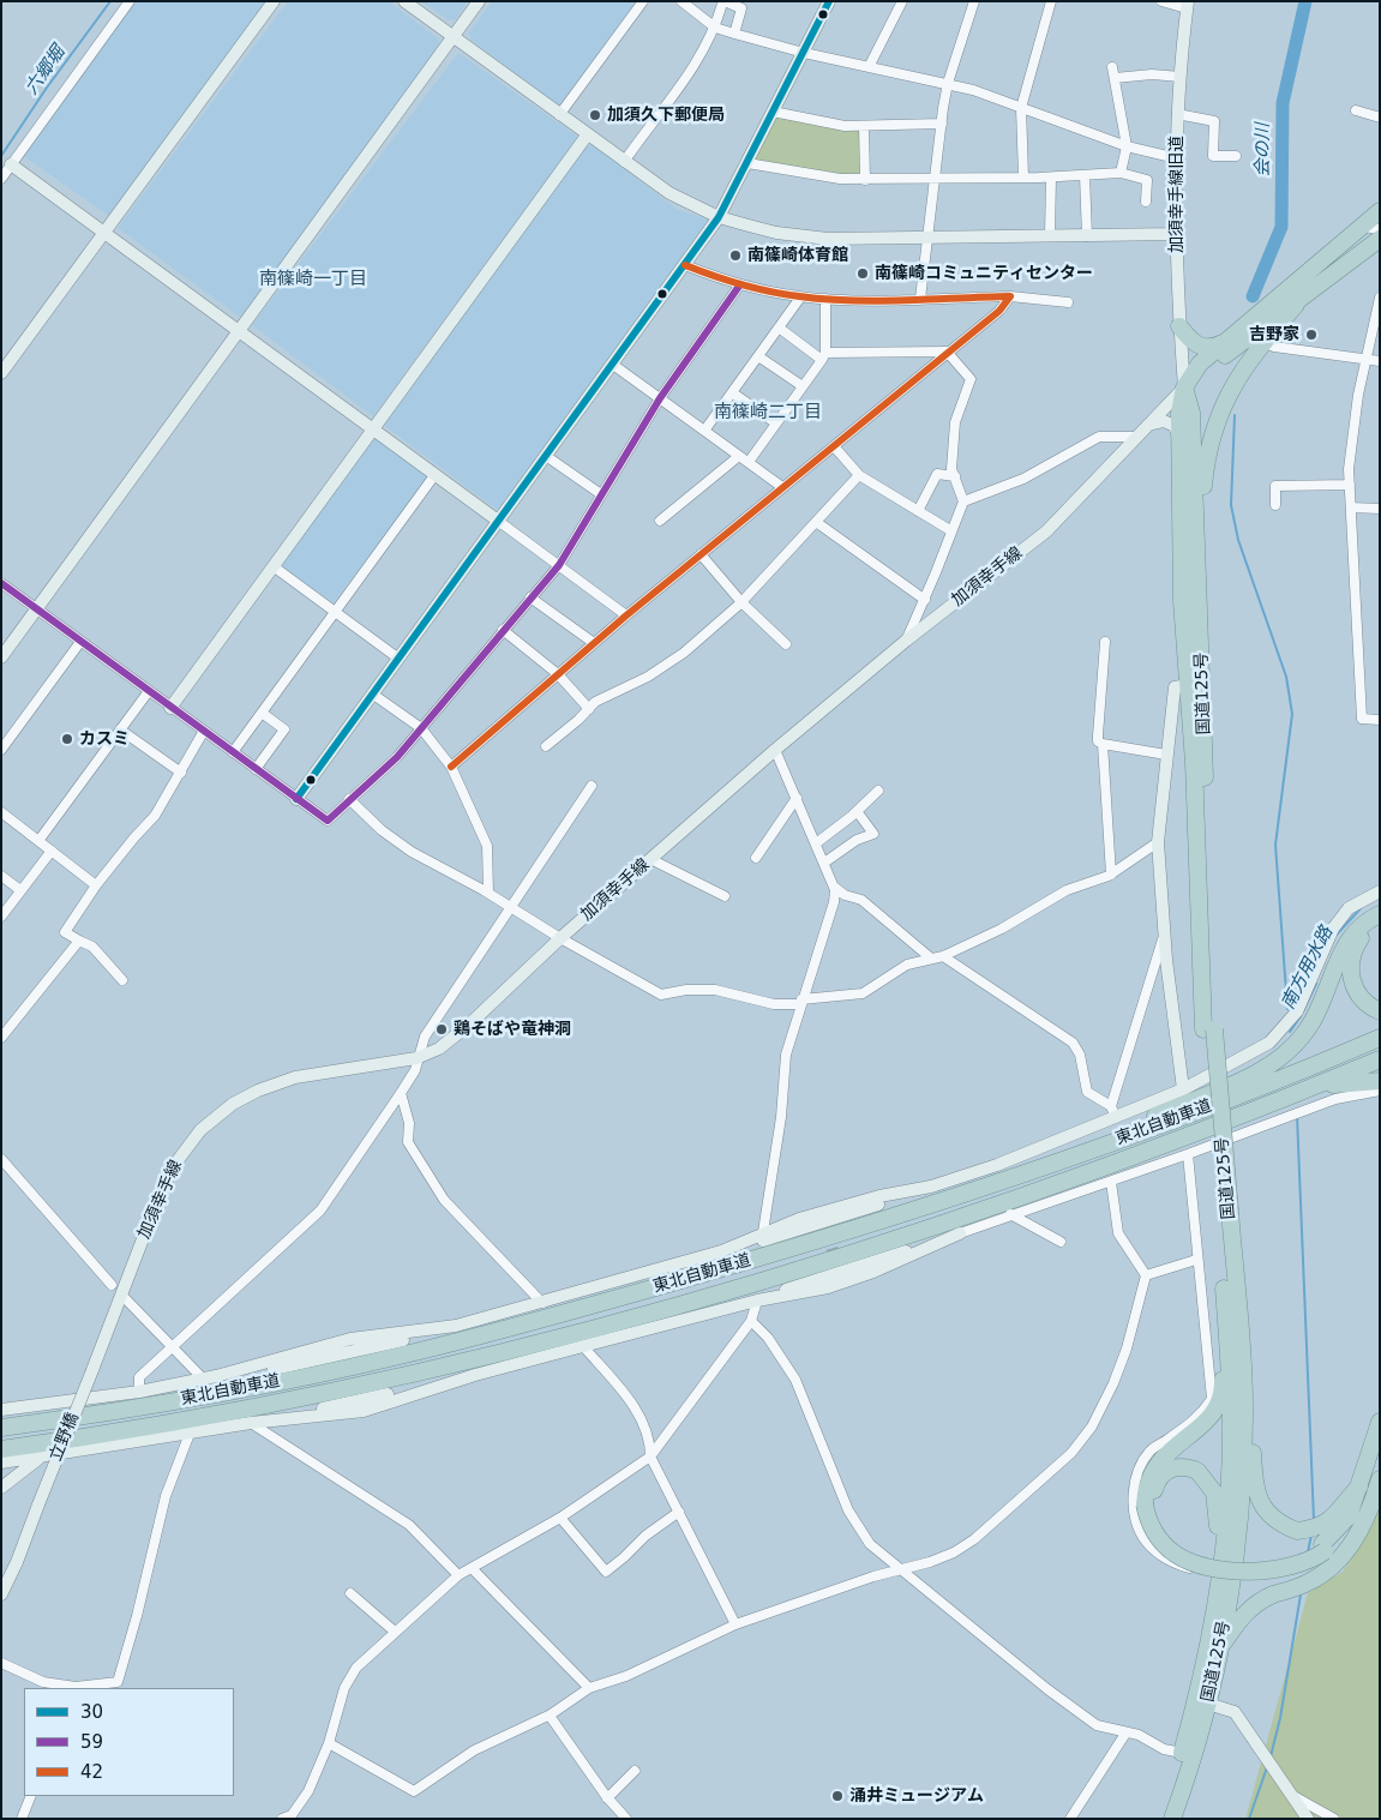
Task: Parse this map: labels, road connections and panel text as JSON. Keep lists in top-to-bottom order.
{
  "streets": {
    "highway": ["国道125号", "東北自動車道"],
    "street": ["加須幸手線旧道", "加須幸手線", "立野橋"]
  },
  "crossings": [
    ["加須幸手線旧道", "加須幸手線"],
    ["加須幸手線旧道", "国道125号"],
    ["加須幸手線", "国道125号"],
    ["加須幸手線", "立野橋"]
  ],
  "districts": ["南篠崎一丁目", "南篠崎二丁目"],
  "water": ["六郷堀", "会の川", "南方用水路"],
  "places": [
    "加須久下郵便局",
    "南篠崎体育館",
    "南篠崎コミュニティセンター",
    "吉野家",
    "カスミ",
    "鶏そばや竜神洞",
    "涌井ミュージアム"
  ],
  "lines": ["transit line 30", "transit line 42", "transit line 59"],
  "legend": ["30", "59", "42"]
}
